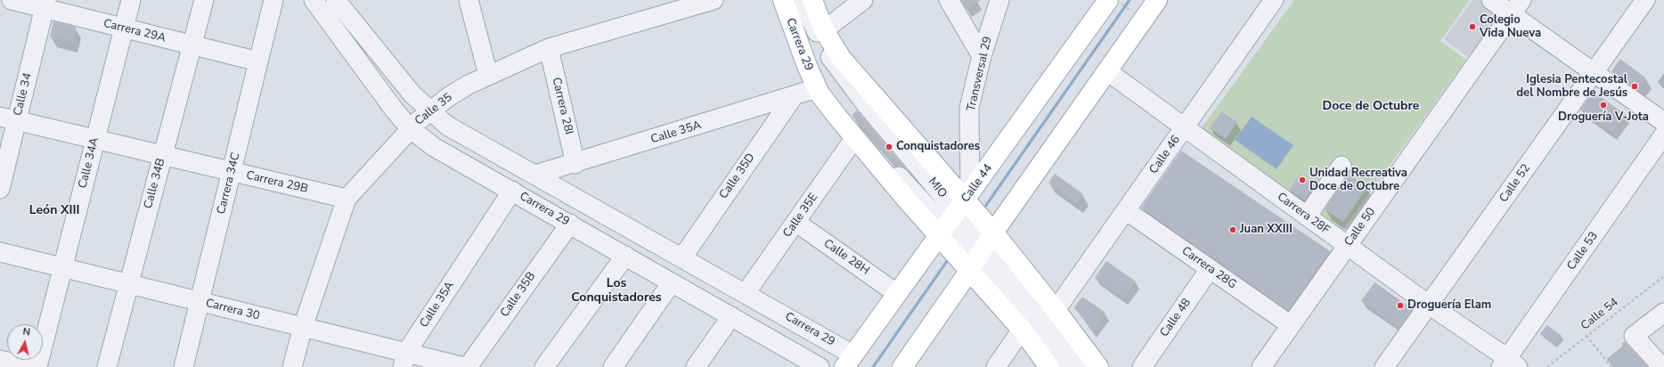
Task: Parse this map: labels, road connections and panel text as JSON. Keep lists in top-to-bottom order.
{
  "streets": {
    "main road": ["Carrera 29", "Calle 44"],
    "street": [
      "Carrera 29A",
      "Transversal 29",
      "Calle 34",
      "Carrera 28I",
      "Calle 35",
      "Calle 35A",
      "Calle 46",
      "Calle 34A",
      "Calle 35D",
      "Carrera 29B",
      "Calle 34B",
      "Carrera 34C",
      "Calle 52",
      "MIO",
      "Carrera 28F",
      "Calle 35E",
      "Calle 50",
      "Calle 53",
      "Calle 28H",
      "Carrera 28G",
      "Calle 35B",
      "Carrera 30",
      "Calle 48"
    ],
    "path": ["Calle 54"]
  },
  "crossings": [
    ["Carrera 29A", "Calle 34"],
    ["Carrera 29A", "Calle 34A"],
    ["Carrera 29A", "Calle 34B"],
    ["Carrera 29A", "Carrera 34C"],
    ["Carrera 29", "Transversal 29"],
    ["Carrera 29", "Calle 35"],
    ["Carrera 29", "Calle 35A"],
    ["Carrera 29", "Calle 46"],
    ["Carrera 29", "Calle 35D"],
    ["Carrera 29", "Calle 44"],
    ["Carrera 29", "MIO"],
    ["Carrera 29", "Calle 35E"],
    ["Carrera 29", "Calle 35B"],
    ["Transversal 29", "Calle 44"],
    ["Transversal 29", "MIO"],
    ["Calle 34", "Carrera 29B"],
    ["Carrera 28I", "Calle 35"],
    ["Carrera 28I", "Calle 35A"],
    ["Calle 35", "Carrera 29B"],
    ["Calle 35", "Carrera 30"],
    ["Calle 35A", "Calle 35D"],
    ["Calle 35A", "Carrera 30"],
    ["Calle 46", "Carrera 28F"],
    ["Calle 46", "Carrera 28G"],
    ["Calle 34A", "Carrera 29B"],
    ["Calle 34A", "Carrera 30"],
    ["Carrera 29B", "Calle 34B"],
    ["Carrera 29B", "Carrera 34C"],
    ["Calle 34B", "Carrera 30"],
    ["Carrera 34C", "Carrera 30"],
    ["Calle 44", "MIO"],
    ["Calle 44", "Calle 28H"],
    ["Calle 52", "Carrera 28F"],
    ["Carrera 28F", "Calle 50"],
    ["Carrera 28F", "Calle 53"],
    ["Calle 35E", "Calle 28H"],
    ["Calle 50", "Carrera 28G"],
    ["Carrera 28G", "Calle 48"]
  ],
  "districts": ["Doce de Octubre", "León XIII", "Los Conquistadores"],
  "places": [
    "Colegio Vida Nueva",
    "Iglesia Pentecostal del Nombre de Jesús",
    "Droguería V-Jota",
    "Conquistadores",
    "Unidad Recreativa Doce de Octubre",
    "Juan XXIII",
    "Droguería Elam"
  ],
  "north": "top"
}
